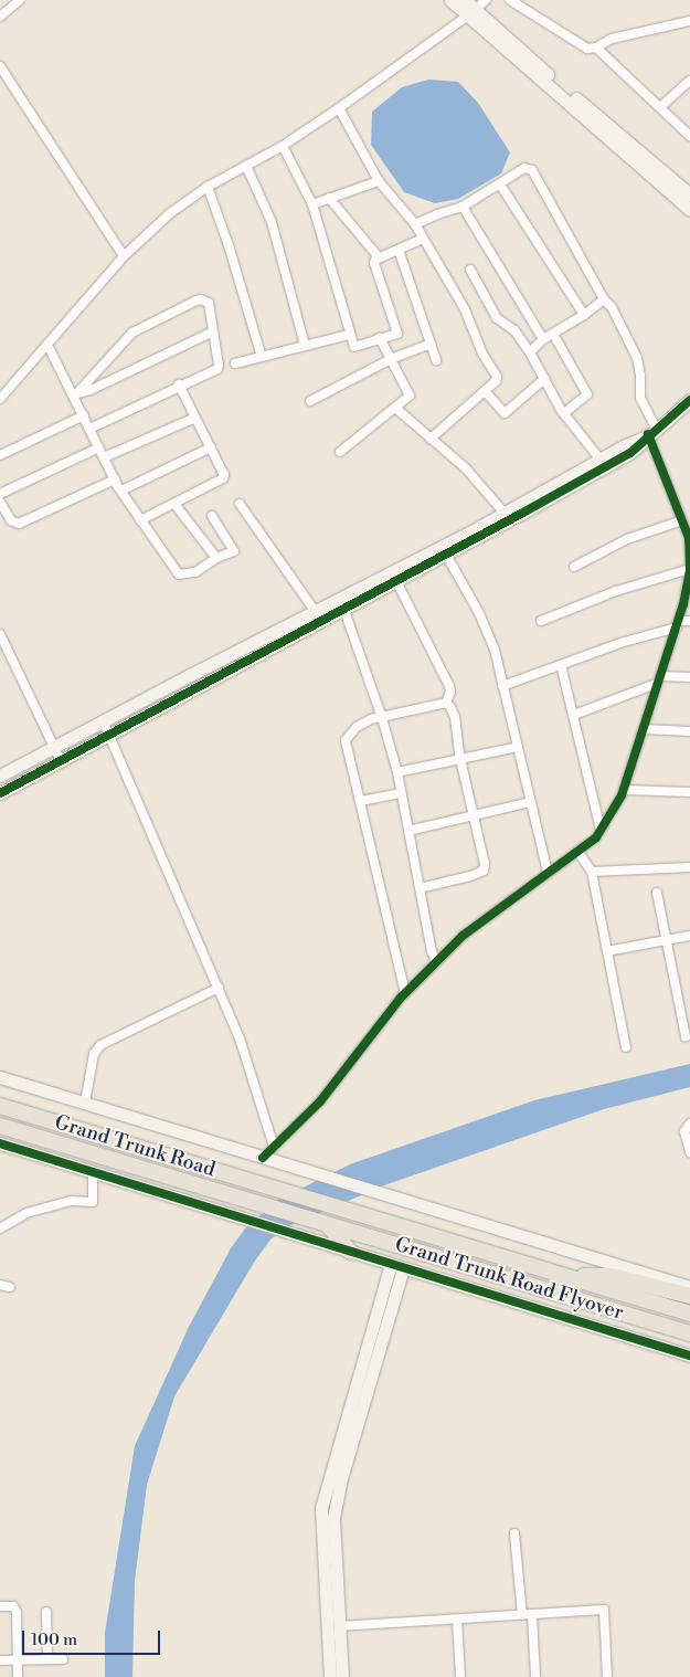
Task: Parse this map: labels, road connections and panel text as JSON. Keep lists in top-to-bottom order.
{
  "streets": {
    "highway": ["Grand Trunk Road", "Grand Trunk Road Flyover"]
  },
  "crossings": [
    ["Grand Trunk Road", "Grand Trunk Road Flyover"]
  ],
  "scale_bar": "100 m"
}
